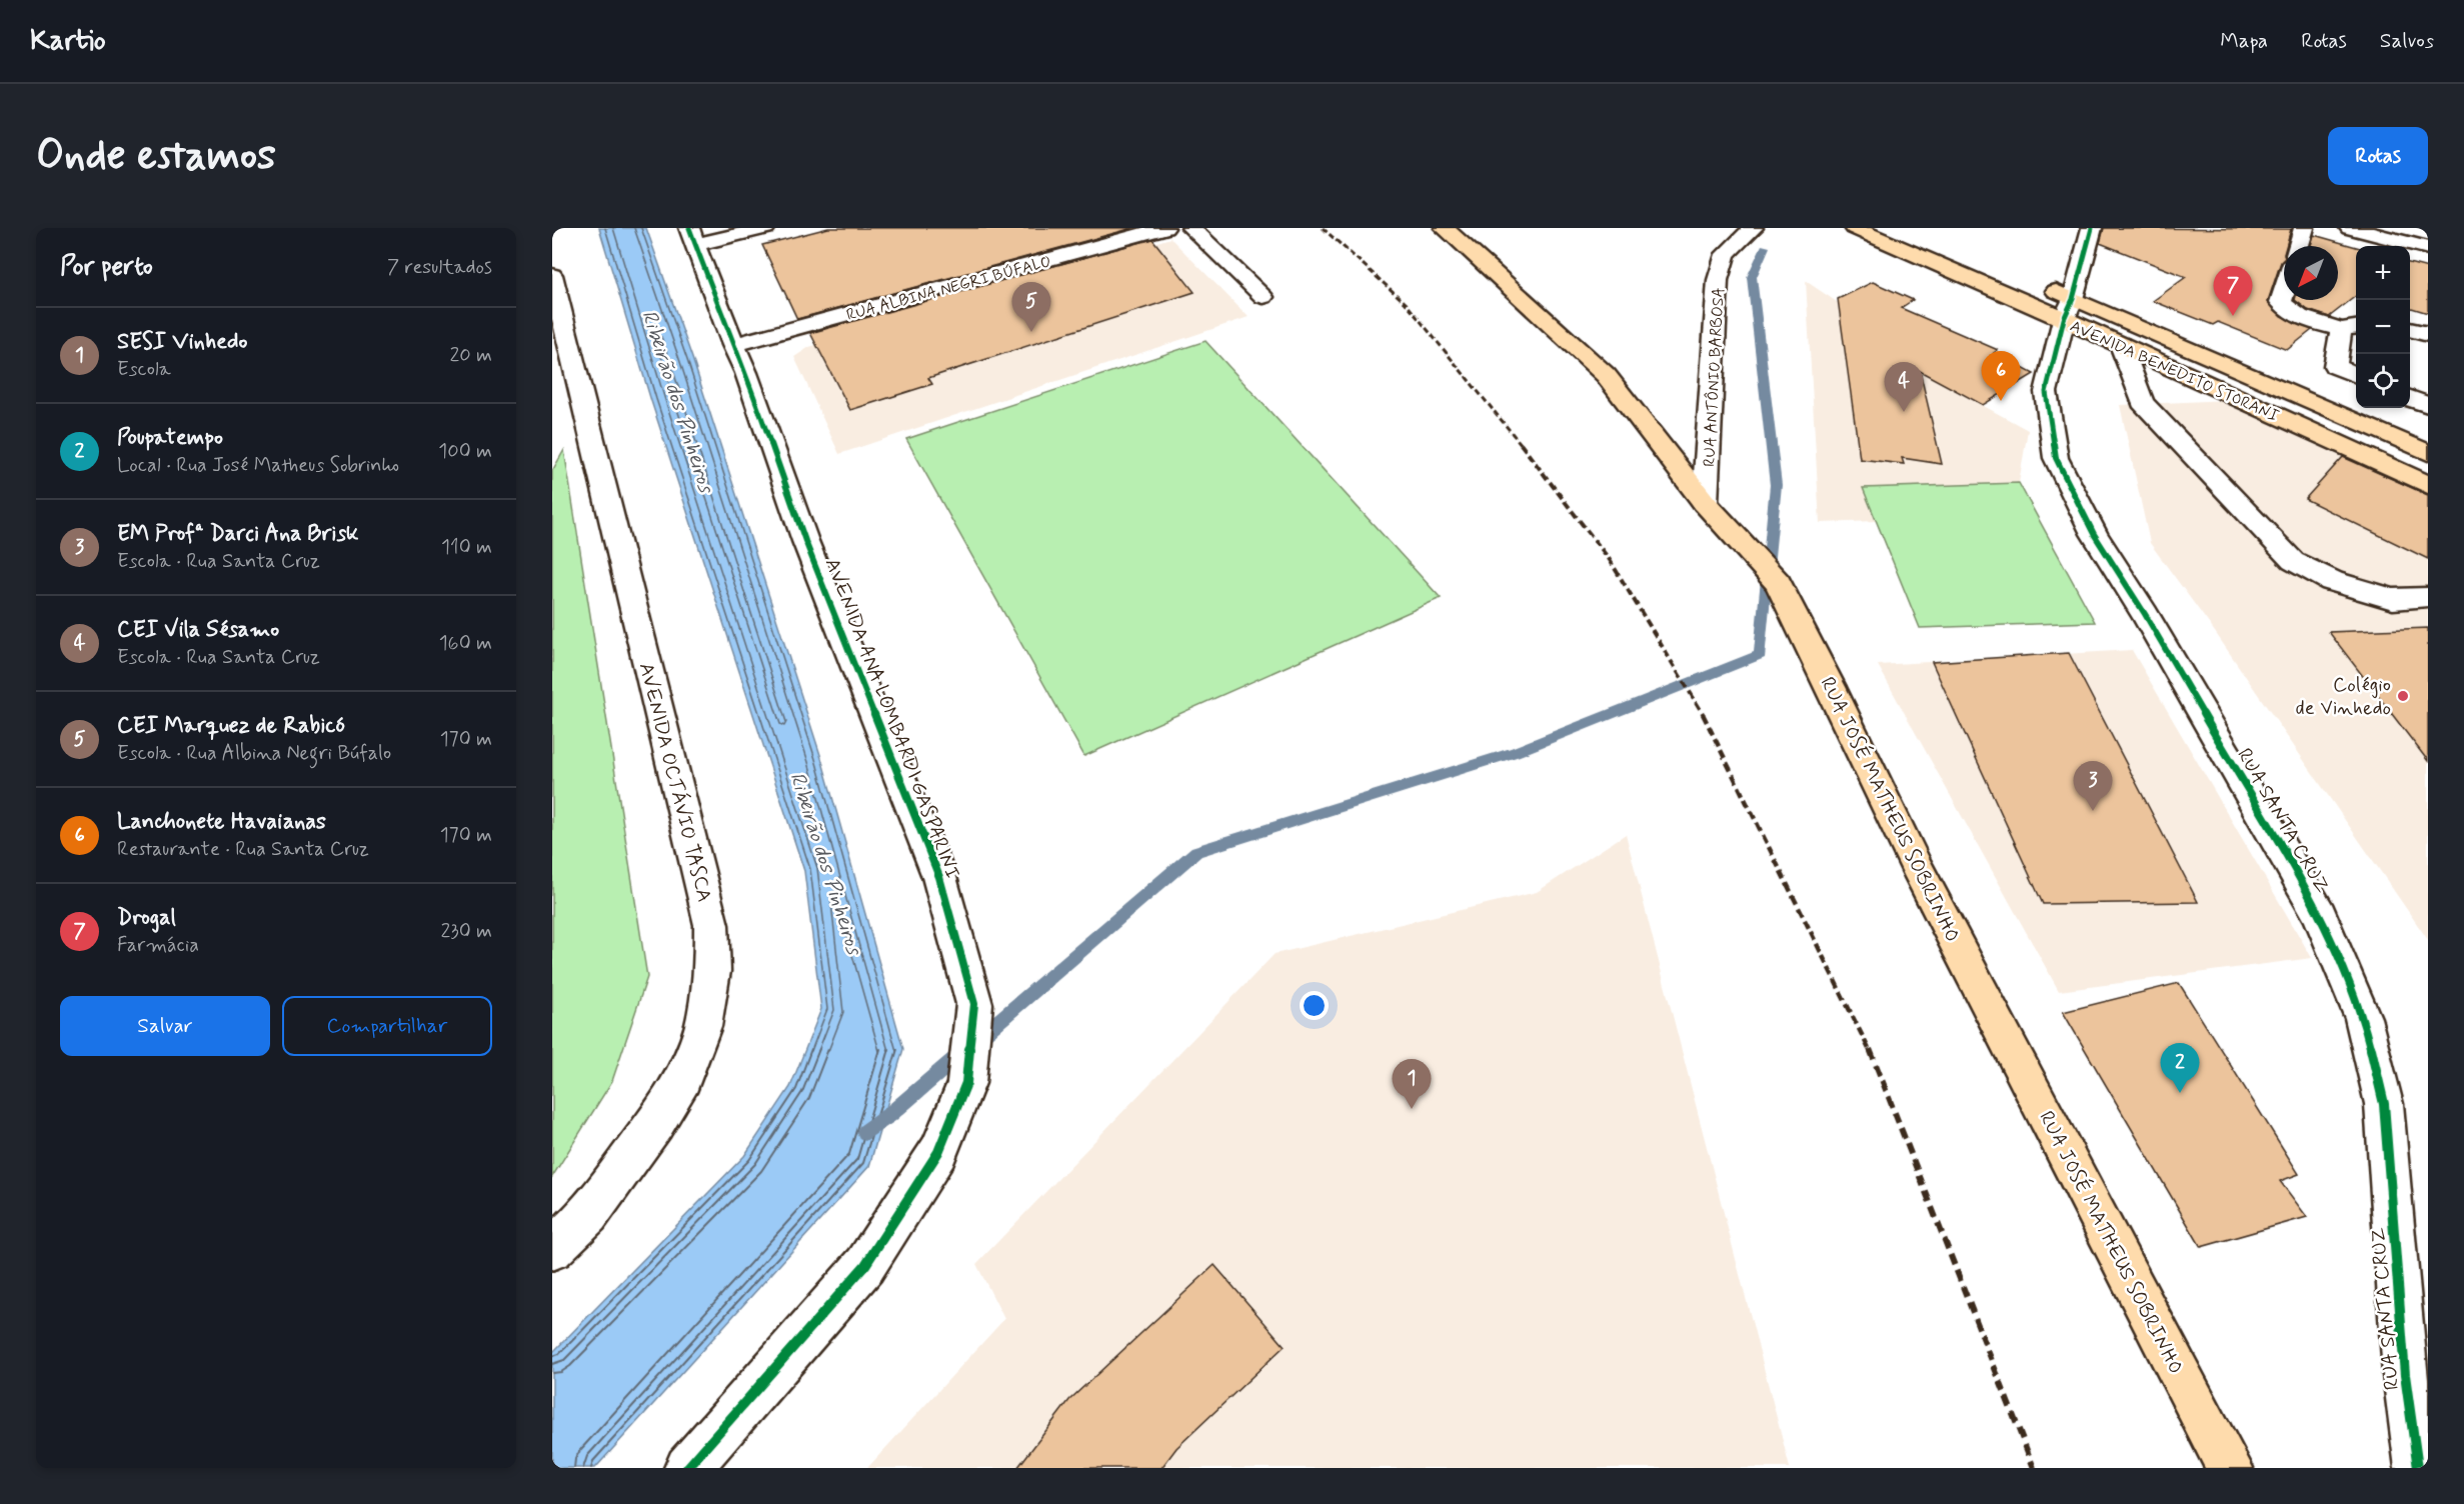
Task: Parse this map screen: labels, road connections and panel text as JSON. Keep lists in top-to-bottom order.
{
  "streets": {
    "main road": ["AVENIDA BENEDITO STORANI", "RUA JOSÉ MATHEUS SOBRINHO"],
    "street": [
      "RUA ALBINA NEGRI BÚFALO",
      "RUA ANTÔNIO BARBOSA",
      "AVENIDA ANA LOMBARDI GASPARINI",
      "AVENIDA OCTÁVIO TASCA",
      "RUA SANTA CRUZ"
    ]
  },
  "crossings": [
    ["RUA ALBINA NEGRI BÚFALO", "AVENIDA ANA LOMBARDI GASPARINI"],
    ["AVENIDA BENEDITO STORANI", "RUA SANTA CRUZ"],
    ["RUA ANTÔNIO BARBOSA", "RUA JOSÉ MATHEUS SOBRINHO"]
  ],
  "water": ["Ribeirão dos Pinheiros"],
  "places": ["Colégio de Vinhedo"],
  "north": "bottom left",
  "page": {
    "header": "Kartio",
    "nav": ["Mapa", "Rotas", "Salvos"],
    "buttons": [
      "Rotas",
      ["Salvar", "Compartilhar"]
    ],
    "title": "Onde estamos",
    "heading": ["Por perto", "7 resultados"],
    "map_buttons": ["+", "−"],
    "pins": [
      "7",
      "5",
      "6",
      "4",
      "3",
      "2",
      "1"
    ],
    "list": [
      {
        "mark": "1",
        "name": "SESI Vinhedo",
        "note": "Escola",
        "value": "20 m"
      },
      {
        "mark": "2",
        "name": "Poupatempo",
        "note": "Local · Rua José Matheus Sobrinho",
        "value": "100 m"
      },
      {
        "mark": "3",
        "name": "EM Profª Darci Ana Brisk",
        "note": "Escola · Rua Santa Cruz",
        "value": "110 m"
      },
      {
        "mark": "4",
        "name": "CEI Vila Sésamo",
        "note": "Escola · Rua Santa Cruz",
        "value": "160 m"
      },
      {
        "mark": "5",
        "name": "CEI Marquez de Rabicó",
        "note": "Escola · Rua Albina Negri Búfalo",
        "value": "170 m"
      },
      {
        "mark": "6",
        "name": "Lanchonete Havaianas",
        "note": "Restaurante · Rua Santa Cruz",
        "value": "170 m"
      },
      {
        "mark": "7",
        "name": "Drogal",
        "note": "Farmácia",
        "value": "230 m"
      }
    ]
  }
}
